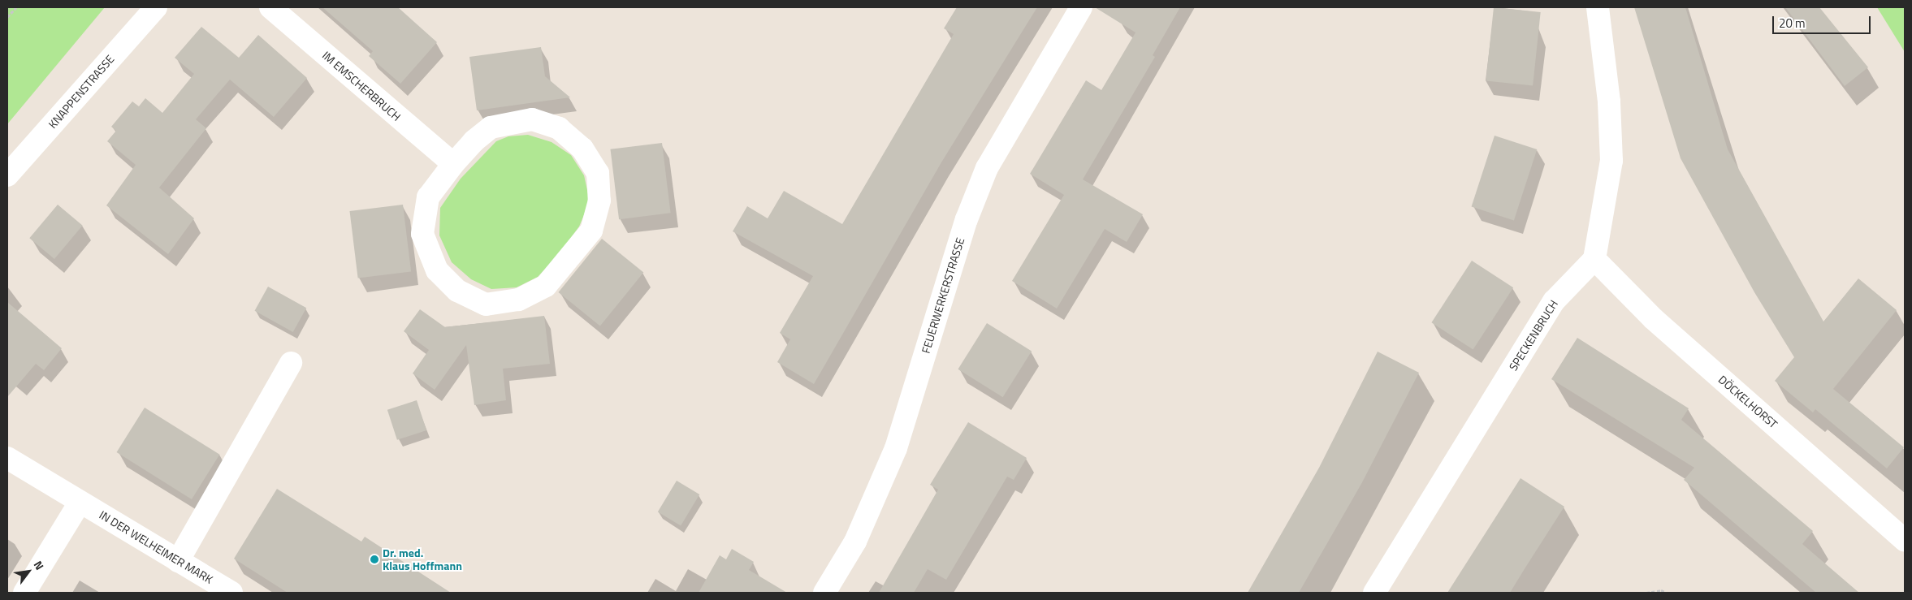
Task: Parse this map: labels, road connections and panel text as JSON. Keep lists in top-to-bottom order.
{
  "streets": {
    "street": [
      "IM EMSCHERBRUCH",
      "KNAPPENSTRASSE",
      "FEUERWERKERSTRASSE",
      "SPECKENBRUCH",
      "DÖCKELHORST",
      "IN DER WELHEIMER MARK"
    ]
  },
  "crossings": [
    ["SPECKENBRUCH", "DÖCKELHORST"]
  ],
  "places": ["Dr. med. Klaus Hoffmann"],
  "scale_bar": "20 m",
  "north": "top right"
}
